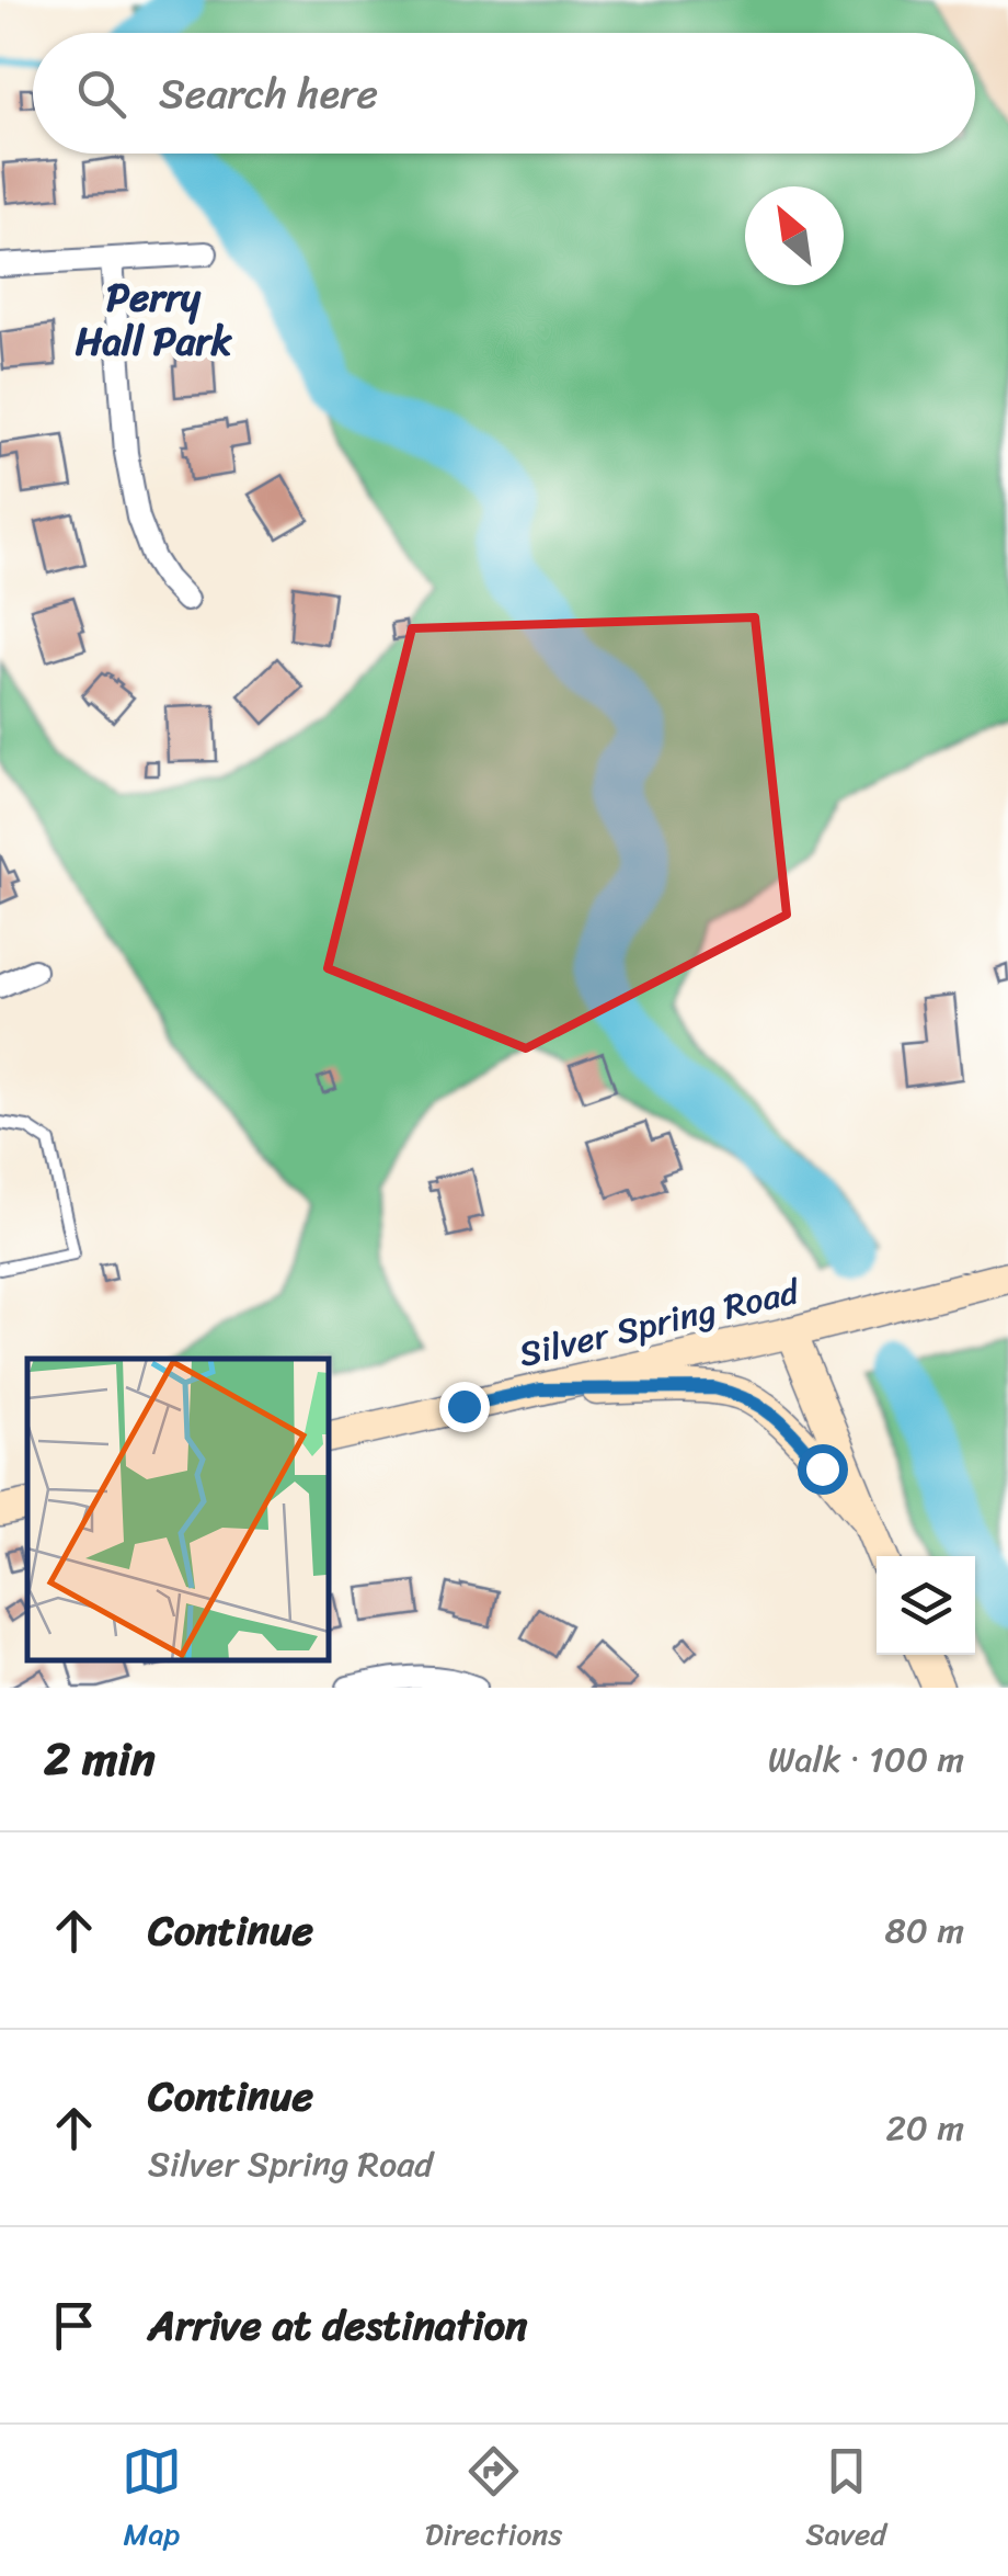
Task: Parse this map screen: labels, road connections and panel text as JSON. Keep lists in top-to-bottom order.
{
  "streets": {
    "main road": ["Silver Spring Road"]
  },
  "districts": ["Perry Hall Park"],
  "north": "top left",
  "page": {
    "search": "Search here",
    "heading": ["2 min", "Walk · 100 m"],
    "list": [
      ["Continue", "80 m"],
      ["Continue", "Silver Spring Road", "20 m"],
      "Arrive at destination"
    ],
    "nav": ["Map", "Directions", "Saved"]
  }
}
